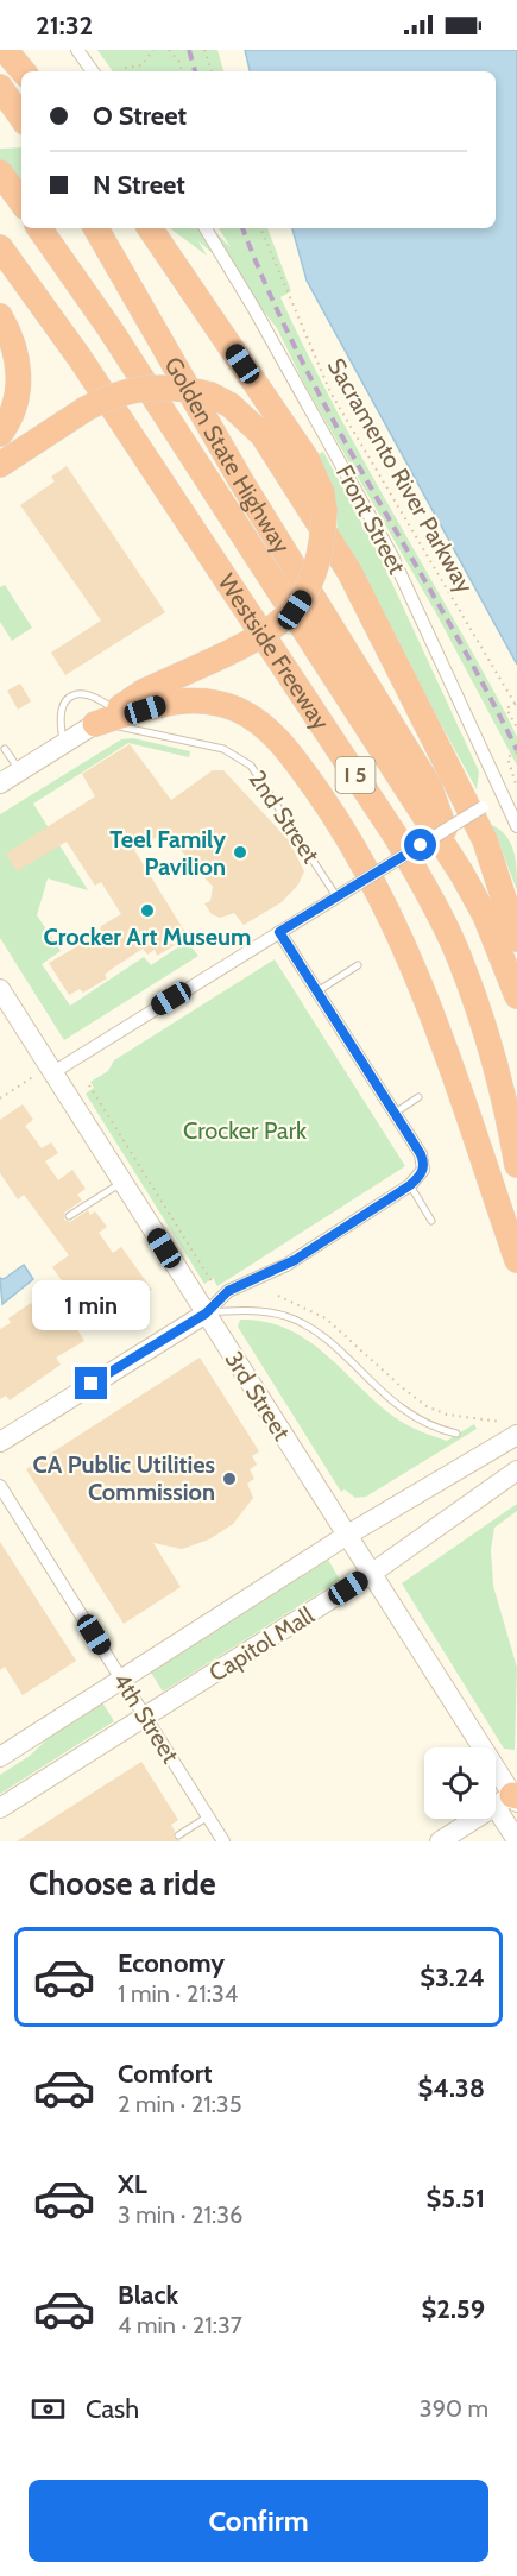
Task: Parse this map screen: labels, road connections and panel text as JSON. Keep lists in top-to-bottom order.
{
  "streets": {
    "highway": ["Golden State Highway", "Westside Freeway", "I 5"],
    "main road": ["3rd Street", "Capitol Mall"],
    "street": ["Front Street", "4th Street"],
    "lane": ["2nd Street"],
    "path": ["Sacramento River Parkway"]
  },
  "crossings": [
    ["Golden State Highway", "Westside Freeway"],
    ["3rd Street", "Capitol Mall"],
    ["Capitol Mall", "4th Street"]
  ],
  "parks": ["Crocker Park"],
  "places": ["Teel Family Pavilion", "Crocker Art Museum", "CA Public Utilities Commission"],
  "page": {
    "status": "21:32",
    "banner": ["O Street", "N Street"],
    "bubble": "1 min",
    "heading": "Choose a ride",
    "list": [
      {
        "name": "Economy",
        "note": "1 min · 21:34",
        "value": "$3.24"
      },
      {
        "name": "Comfort",
        "note": "2 min · 21:35",
        "value": "$4.38"
      },
      {
        "name": "XL",
        "note": "3 min · 21:36",
        "value": "$5.51"
      },
      {
        "name": "Black",
        "note": "4 min · 21:37",
        "value": "$2.59"
      }
    ],
    "pay": ["Cash", "390 m"],
    "buttons": "Confirm"
  }
}
